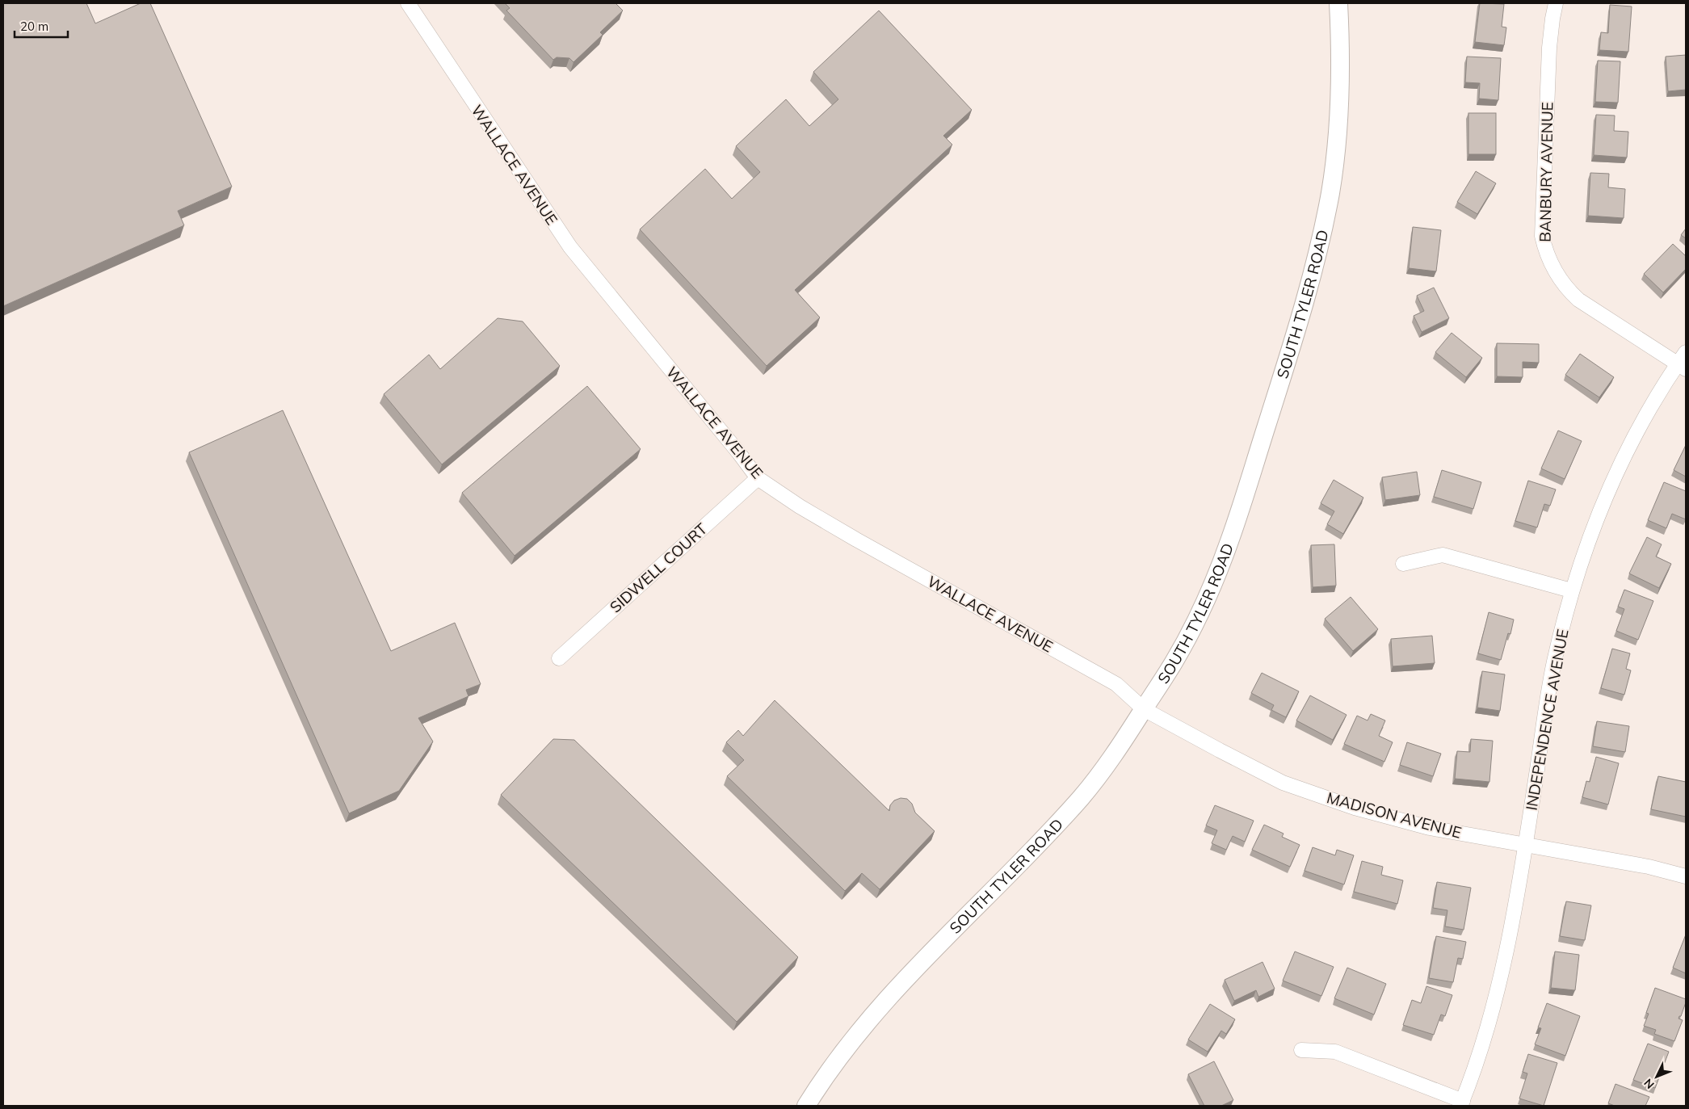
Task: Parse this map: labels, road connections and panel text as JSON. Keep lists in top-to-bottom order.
{
  "streets": {
    "street": [
      "WALLACE AVENUE",
      "BANBURY AVENUE",
      "SOUTH TYLER ROAD",
      "SIDWELL COURT",
      "INDEPENDENCE AVENUE",
      "MADISON AVENUE"
    ]
  },
  "crossings": [
    ["WALLACE AVENUE", "SOUTH TYLER ROAD"],
    ["WALLACE AVENUE", "SIDWELL COURT"],
    ["WALLACE AVENUE", "MADISON AVENUE"],
    ["BANBURY AVENUE", "INDEPENDENCE AVENUE"],
    ["SOUTH TYLER ROAD", "MADISON AVENUE"],
    ["INDEPENDENCE AVENUE", "MADISON AVENUE"]
  ],
  "scale_bar": "20 m",
  "north": "bottom left"
}
